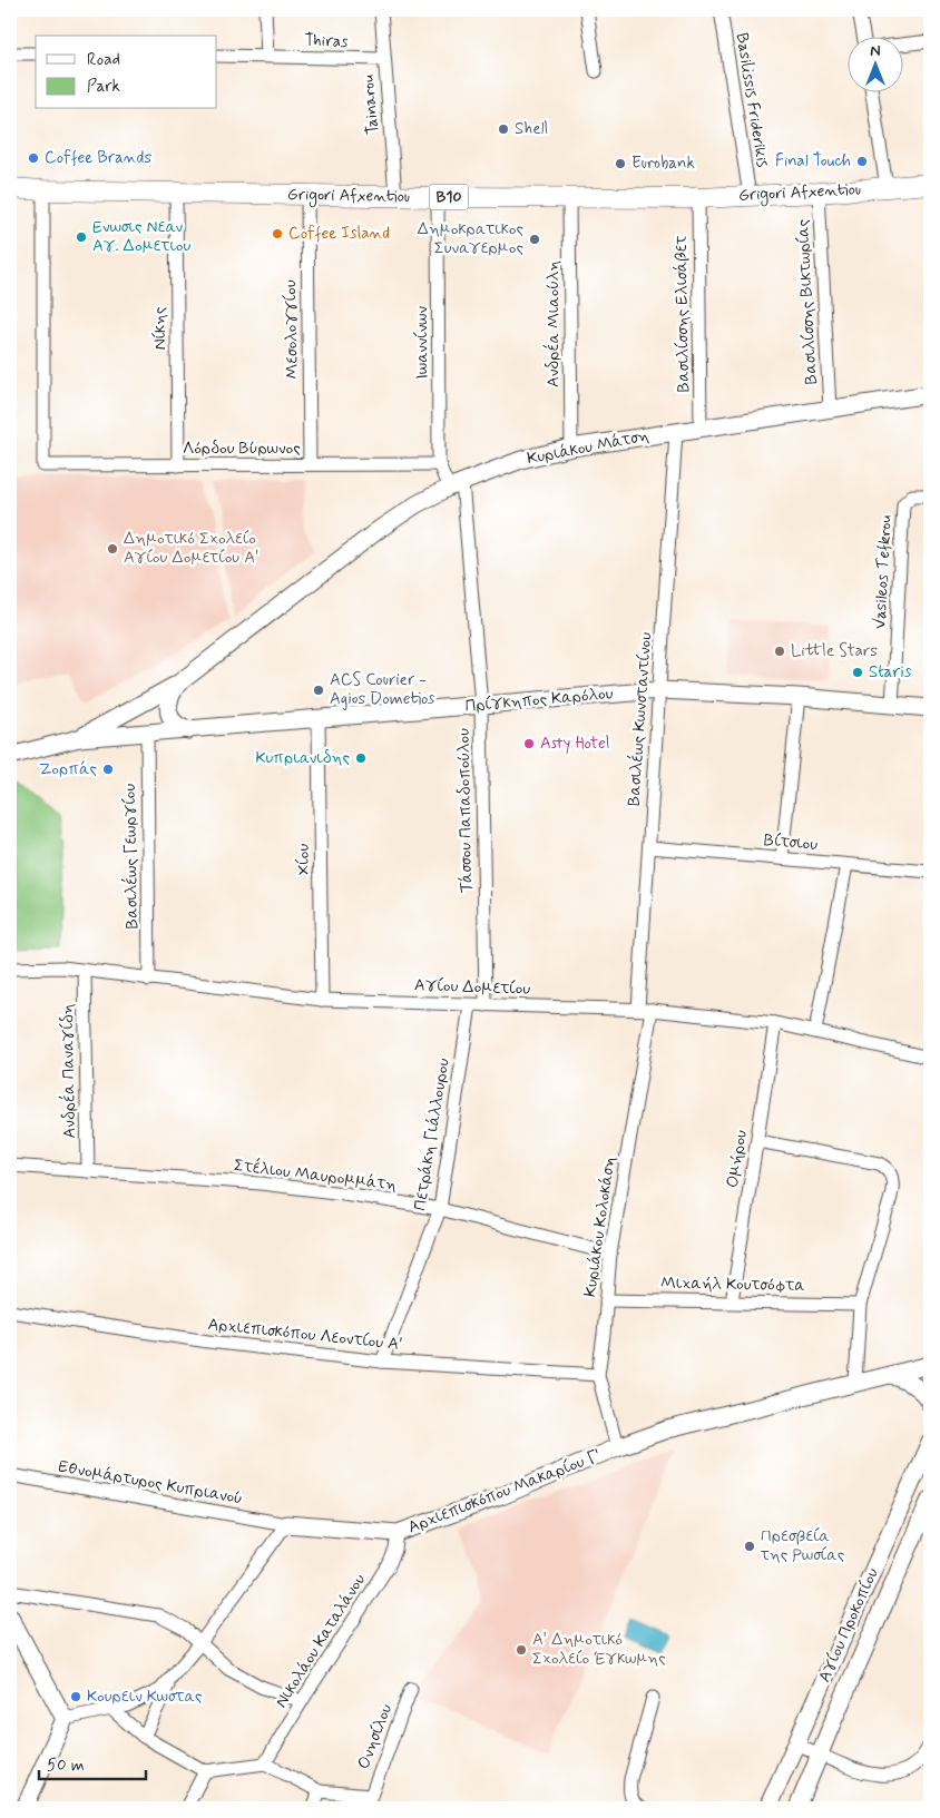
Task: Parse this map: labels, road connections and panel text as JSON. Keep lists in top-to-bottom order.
{
  "streets": {
    "main road": [
      "Grigori Afxentiou",
      "B10",
      "Κυριάκου Μάτση",
      "Πρίγκηπος Καρόλου",
      "Αρχιεπισκόπου Μακαρίου Γ'",
      "Αγίου Προκοπίου"
    ],
    "street": [
      "Thiras",
      "Basilissis Friderikis",
      "Tainarou",
      "Βασιλίσσης Βικτωρίας",
      "Βασιλίσσης Ελισάβετ",
      "Ανδρέα Μιαούλη",
      "Νίκης",
      "Μεσολογγίου",
      "Ιωαννίνων",
      "Λόρδου Βύρωνος",
      "Vasileos Tefkrou",
      "Βασιλέως Κωνσταντίνου",
      "Τάσσου Παπαδοπούλου",
      "Βίτσιου",
      "Βασιλέως Γεωργίου",
      "Χίου",
      "Αγίου Δομετίου",
      "Ανδρέα Παναγίδη",
      "Πετράκη Γιάλλουρου",
      "Ομήρου",
      "Στέλιου Μαυρομμάτη",
      "Κυριάκου Κολοκάση",
      "Μιχαήλ Κουτσόφτα",
      "Αρχιεπισκόπου Λεοντίου Α'",
      "Εθνομάρτυρος Κυπριανού",
      "Νικολάου Καταλάνου",
      "Ονησίλου"
    ]
  },
  "crossings": [
    ["Thiras", "Tainarou"],
    ["Basilissis Friderikis", "Grigori Afxentiou"],
    ["Tainarou", "Grigori Afxentiou"],
    ["Grigori Afxentiou", "B10"],
    ["Grigori Afxentiou", "Βασιλίσσης Βικτωρίας"],
    ["Grigori Afxentiou", "Βασιλίσσης Ελισάβετ"],
    ["Grigori Afxentiou", "Ανδρέα Μιαούλη"],
    ["Grigori Afxentiou", "Νίκης"],
    ["Grigori Afxentiou", "Μεσολογγίου"],
    ["Grigori Afxentiou", "Ιωαννίνων"],
    ["Grigori Afxentiou", "Λόρδου Βύρωνος"],
    ["Βασιλίσσης Βικτωρίας", "Κυριάκου Μάτση"],
    ["Βασιλίσσης Ελισάβετ", "Κυριάκου Μάτση"],
    ["Ανδρέα Μιαούλη", "Κυριάκου Μάτση"],
    ["Νίκης", "Λόρδου Βύρωνος"],
    ["Μεσολογγίου", "Λόρδου Βύρωνος"],
    ["Ιωαννίνων", "Κυριάκου Μάτση"],
    ["Ιωαννίνων", "Λόρδου Βύρωνος"],
    ["Ιωαννίνων", "Τάσσου Παπαδοπούλου"],
    ["Κυριάκου Μάτση", "Πρίγκηπος Καρόλου"],
    ["Κυριάκου Μάτση", "Βασιλέως Κωνσταντίνου"],
    ["Κυριάκου Μάτση", "Τάσσου Παπαδοπούλου"],
    ["Κυριάκου Μάτση", "Βασιλέως Γεωργίου"],
    ["Vasileos Tefkrou", "Πρίγκηπος Καρόλου"],
    ["Πρίγκηπος Καρόλου", "Βασιλέως Κωνσταντίνου"],
    ["Πρίγκηπος Καρόλου", "Τάσσου Παπαδοπούλου"],
    ["Πρίγκηπος Καρόλου", "Βασιλέως Γεωργίου"],
    ["Πρίγκηπος Καρόλου", "Χίου"],
    ["Βασιλέως Κωνσταντίνου", "Βίτσιου"],
    ["Βασιλέως Κωνσταντίνου", "Αγίου Δομετίου"],
    ["Τάσσου Παπαδοπούλου", "Αγίου Δομετίου"],
    ["Βασιλέως Γεωργίου", "Αγίου Δομετίου"],
    ["Χίου", "Αγίου Δομετίου"],
    ["Αγίου Δομετίου", "Ανδρέα Παναγίδη"],
    ["Αγίου Δομετίου", "Πετράκη Γιάλλουρου"],
    ["Αγίου Δομετίου", "Ομήρου"],
    ["Αγίου Δομετίου", "Κυριάκου Κολοκάση"],
    ["Ανδρέα Παναγίδη", "Στέλιου Μαυρομμάτη"],
    ["Πετράκη Γιάλλουρου", "Στέλιου Μαυρομμάτη"],
    ["Πετράκη Γιάλλουρου", "Αρχιεπισκόπου Λεοντίου Α'"],
    ["Ομήρου", "Μιχαήλ Κουτσόφτα"],
    ["Στέλιου Μαυρομμάτη", "Κυριάκου Κολοκάση"],
    ["Κυριάκου Κολοκάση", "Μιχαήλ Κουτσόφτα"],
    ["Κυριάκου Κολοκάση", "Αρχιεπισκόπου Λεοντίου Α'"],
    ["Κυριάκου Κολοκάση", "Αρχιεπισκόπου Μακαρίου Γ'"],
    ["Εθνομάρτυρος Κυπριανού", "Αρχιεπισκόπου Μακαρίου Γ'"],
    ["Αρχιεπισκόπου Μακαρίου Γ'", "Νικολάου Καταλάνου"]
  ],
  "places": [
    "Shell",
    "Coffee Brands",
    "Final Touch",
    "Eurobank",
    "Coffee Island",
    "Ενωσις Νεαν Αγ. Δομετιου",
    "Δημοκρατικος Συναγερμος",
    "Δημοτικό Σχολείο Αγίου Δομετίου Αʹ",
    "Little Stars",
    "Staris",
    "ACS Courier - Agios Dometios",
    "Asty Hotel",
    "Κυπριανιδης",
    "Ζορπάς",
    "Πρεσβεία της Ρωσίας",
    "Α' Δημοτικό Σχολείο Έγκωμης",
    "Κουρειν Κωστας"
  ],
  "legend": ["Road", "Park"],
  "scale_bar": "50 m",
  "north": "top"
}
